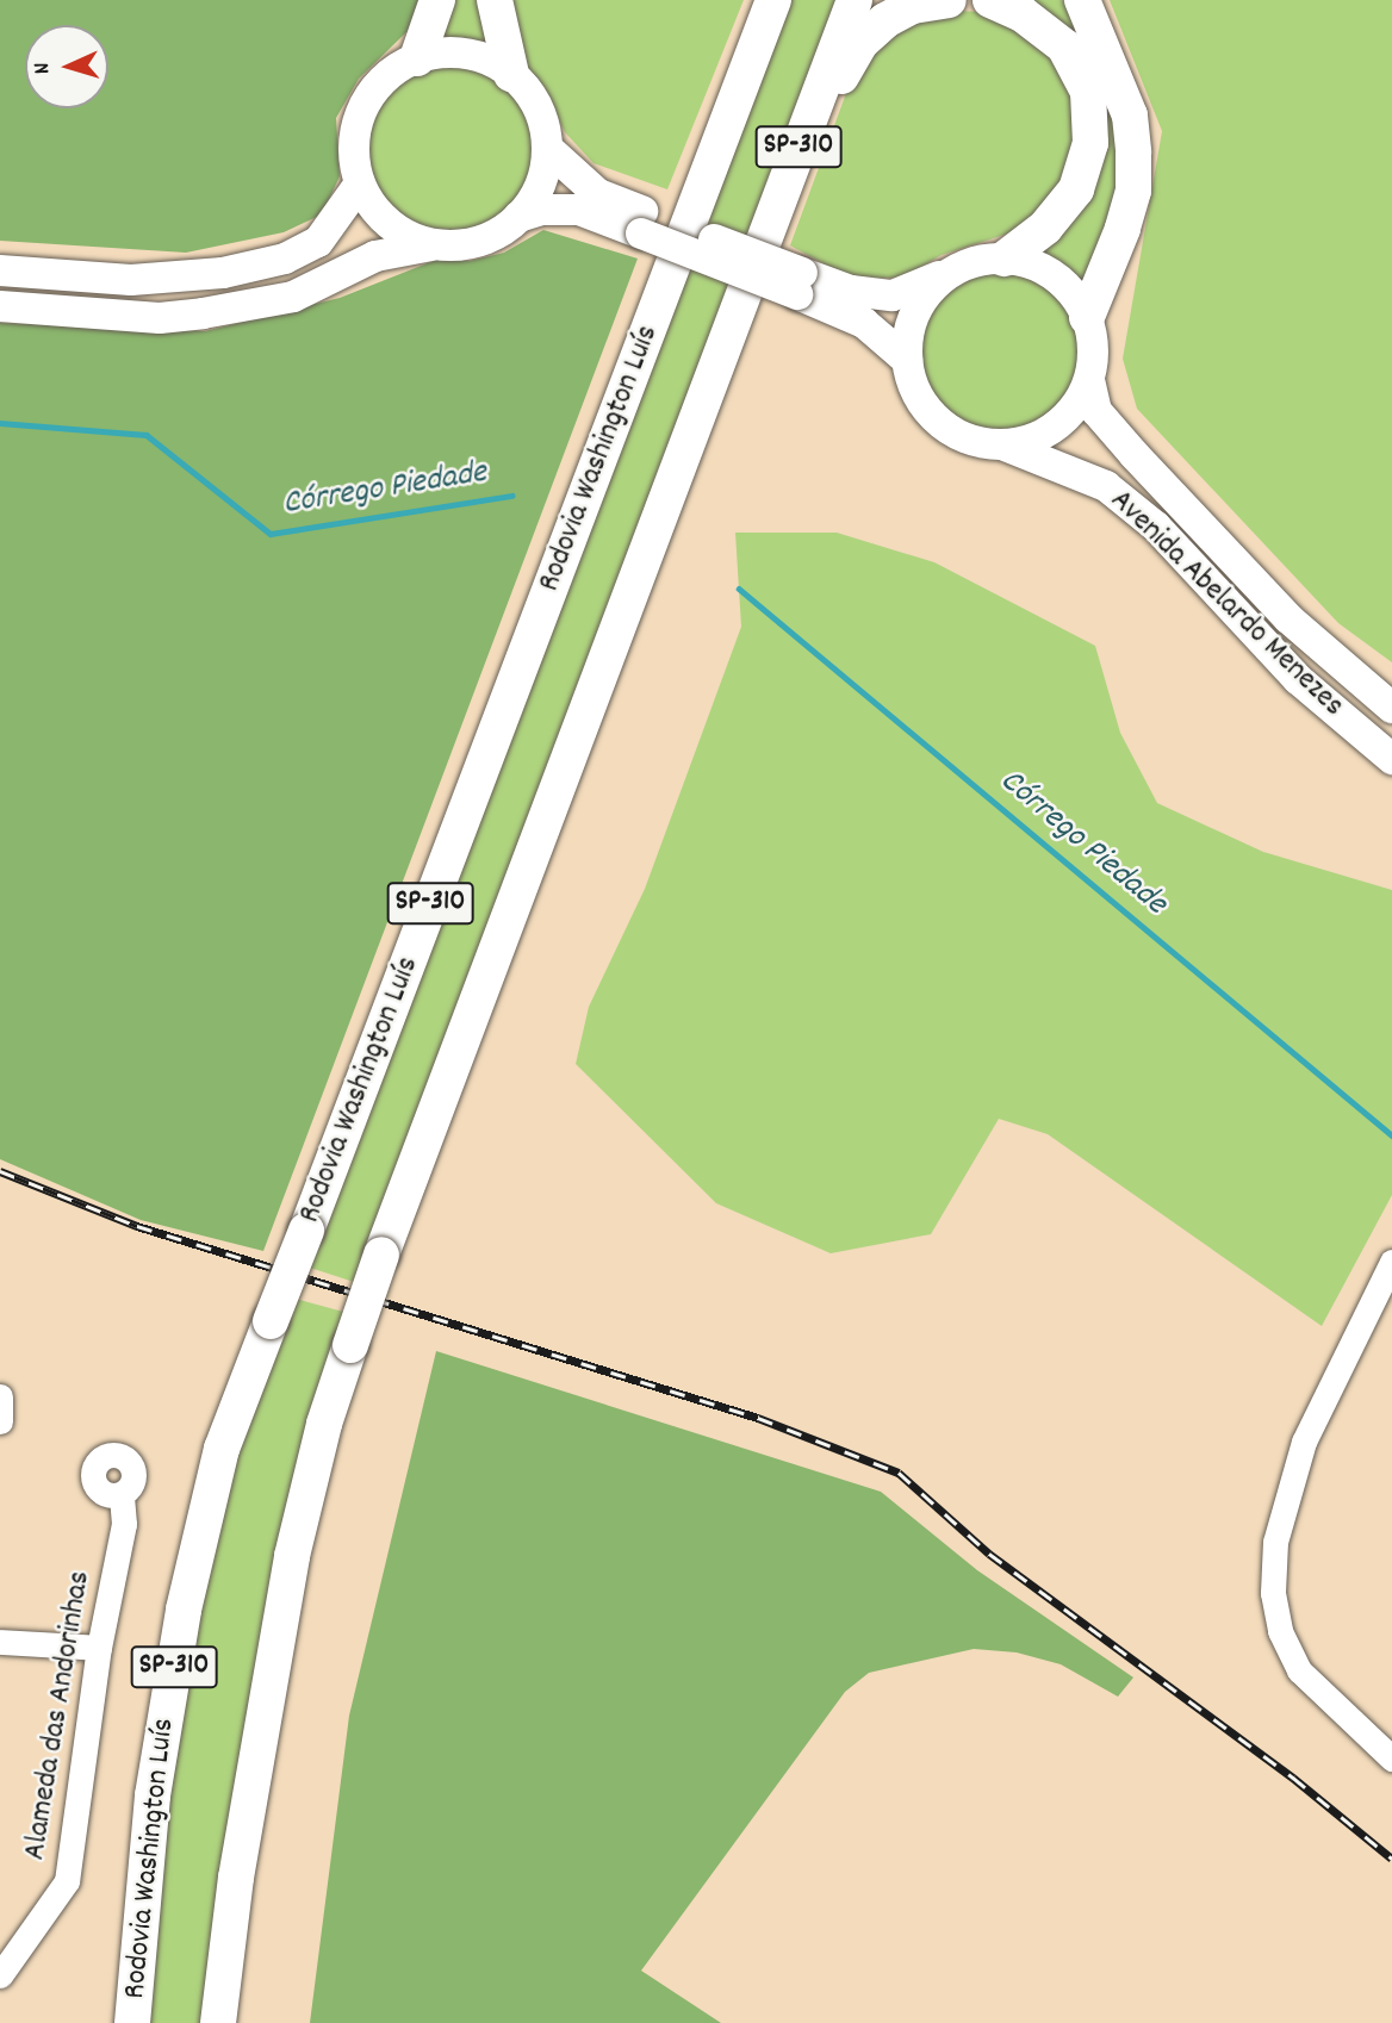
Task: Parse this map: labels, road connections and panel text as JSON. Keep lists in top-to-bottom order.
{
  "streets": {
    "highway": ["SP-310", "Rodovia Washington Luís"],
    "main road": ["Avenida Abelardo Menezes"],
    "street": ["Alameda das Andorinhas"]
  },
  "water": ["Córrego Piedade"],
  "north": "left"
}
